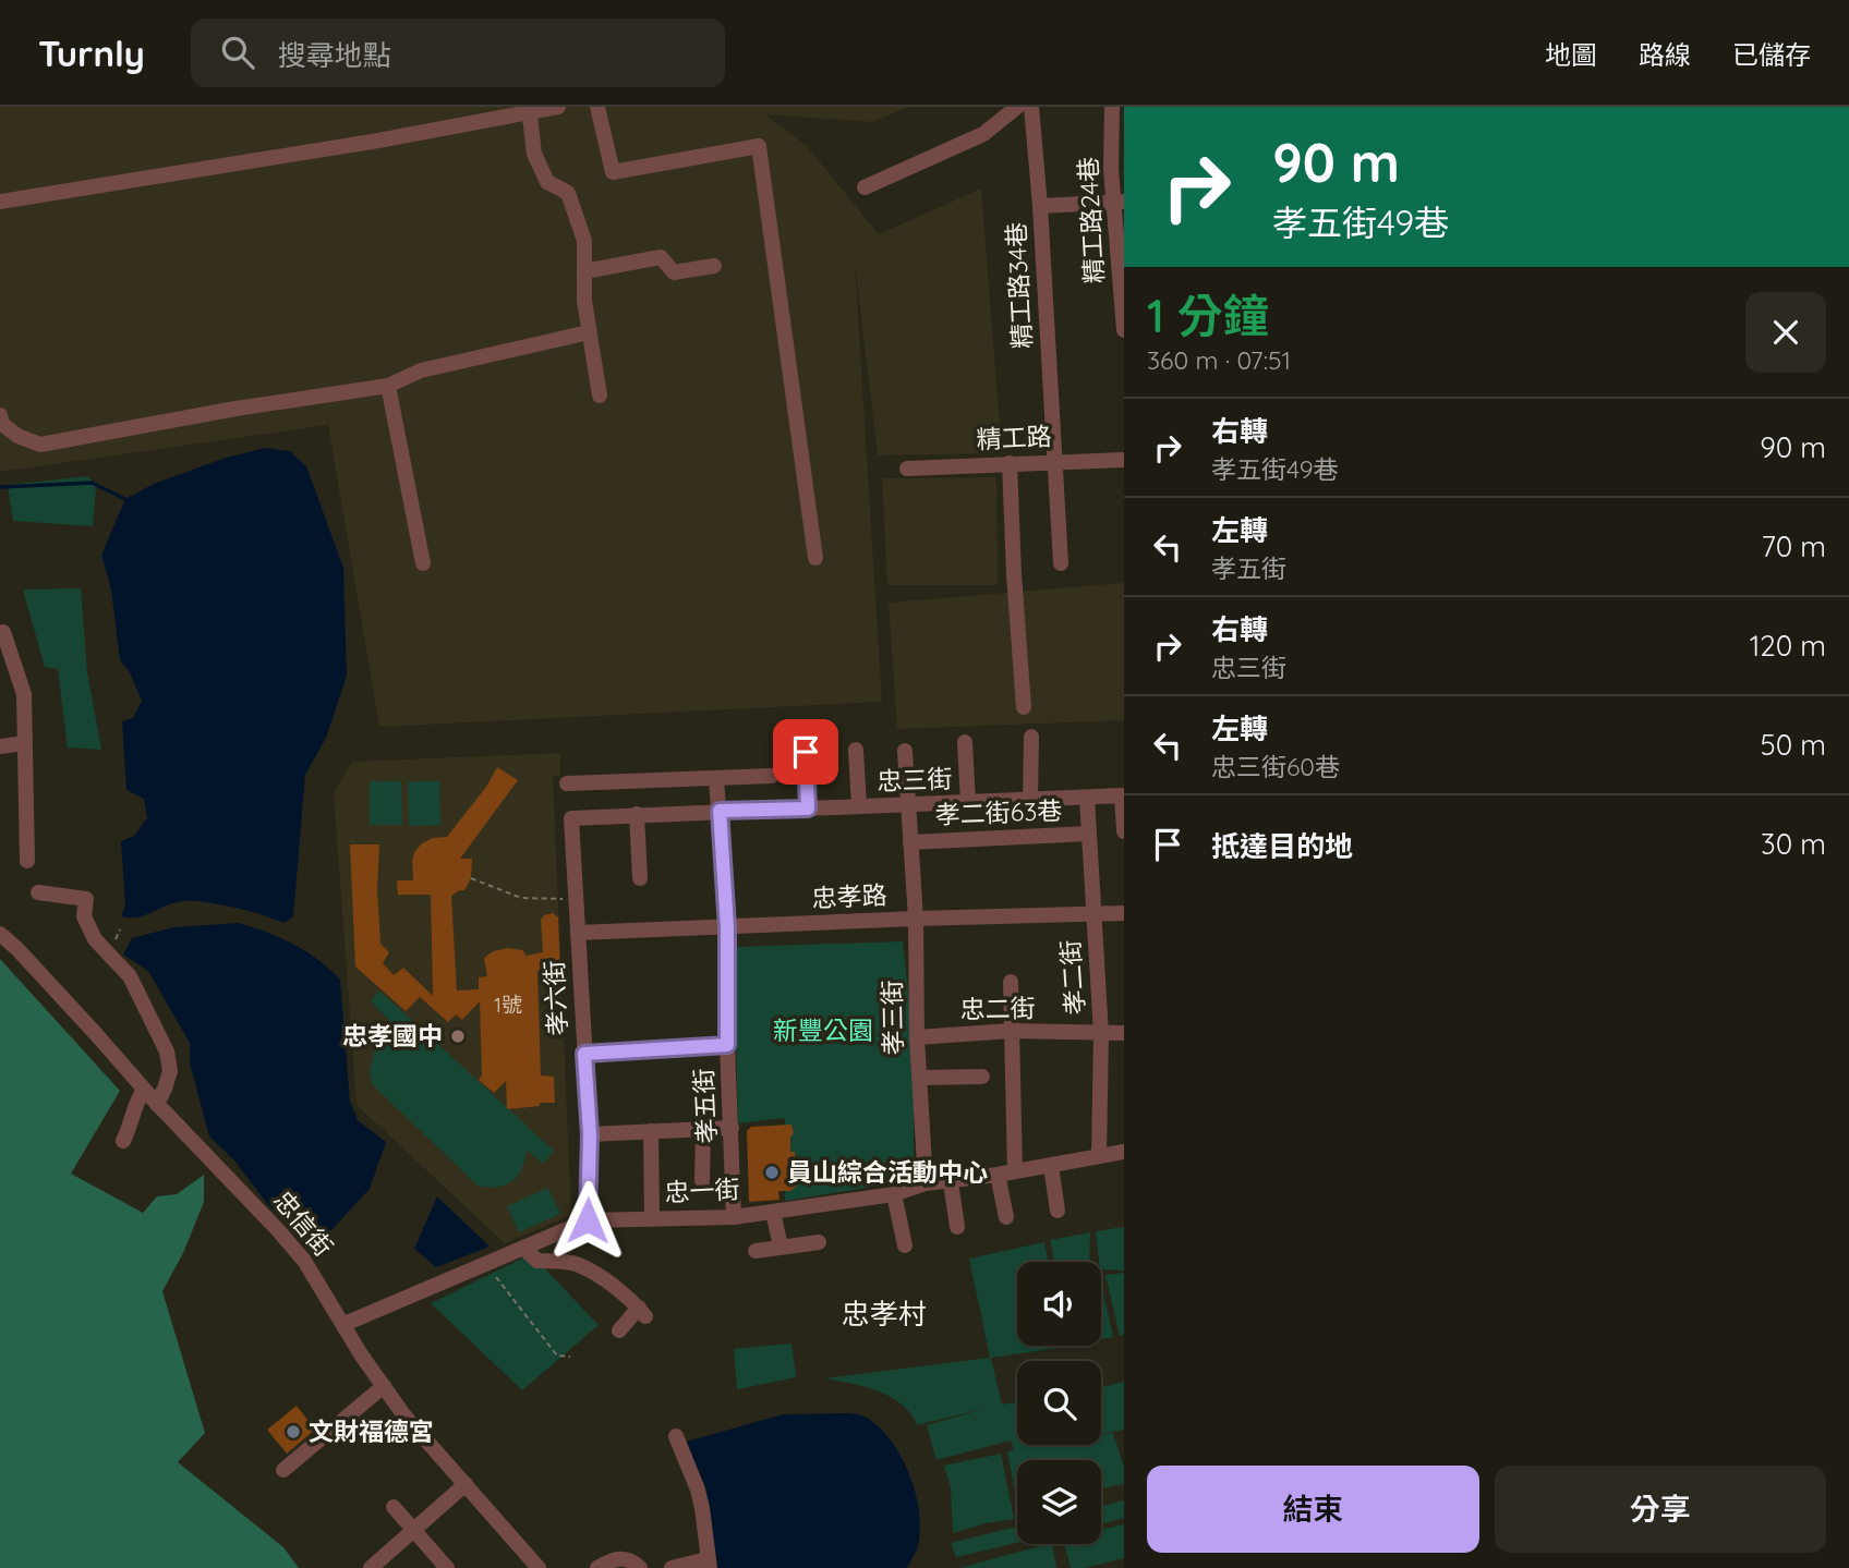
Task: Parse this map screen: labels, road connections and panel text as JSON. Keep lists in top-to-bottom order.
{
  "streets": {
    "street": [
      "精工路24巷",
      "精工路34巷",
      "精工路",
      "忠三街",
      "孝二街63巷",
      "忠孝路",
      "孝二街",
      "孝六街",
      "忠二街",
      "孝三街",
      "孝五街",
      "忠一街",
      "忠信街"
    ]
  },
  "crossings": [
    ["精工路34巷", "精工路"],
    ["忠三街", "孝二街"],
    ["忠三街", "孝六街"],
    ["忠三街", "孝三街"],
    ["忠三街", "孝五街"],
    ["孝二街63巷", "孝二街"],
    ["孝二街63巷", "孝三街"],
    ["忠孝路", "孝二街"],
    ["忠孝路", "孝六街"],
    ["忠孝路", "孝三街"],
    ["忠孝路", "孝五街"],
    ["孝二街", "忠二街"],
    ["孝二街", "忠一街"],
    ["孝六街", "忠一街"],
    ["忠二街", "孝三街"],
    ["孝三街", "忠一街"],
    ["孝五街", "忠一街"],
    ["忠一街", "忠信街"]
  ],
  "districts": ["忠孝村"],
  "parks": ["新豐公園"],
  "places": ["忠孝國中", "員山綜合活動中心", "文財福德宮"],
  "house_numbers": ["1號"],
  "page": {
    "header": "Turnly",
    "search": "搜尋地點",
    "nav": ["地圖", "路線", "已儲存"],
    "turn": ["90 m", "孝五街49巷"],
    "heading": ["1 分鐘", "360 m · 07:51"],
    "list": [
      {
        "name": "右轉",
        "note": "孝五街49巷",
        "value": "90 m"
      },
      {
        "name": "左轉",
        "note": "孝五街",
        "value": "70 m"
      },
      {
        "name": "右轉",
        "note": "忠三街",
        "value": "120 m"
      },
      {
        "name": "左轉",
        "note": "忠三街60巷",
        "value": "50 m"
      },
      {
        "name": "抵達目的地",
        "value": "30 m"
      }
    ],
    "buttons": ["結束", "分享"]
  }
}
